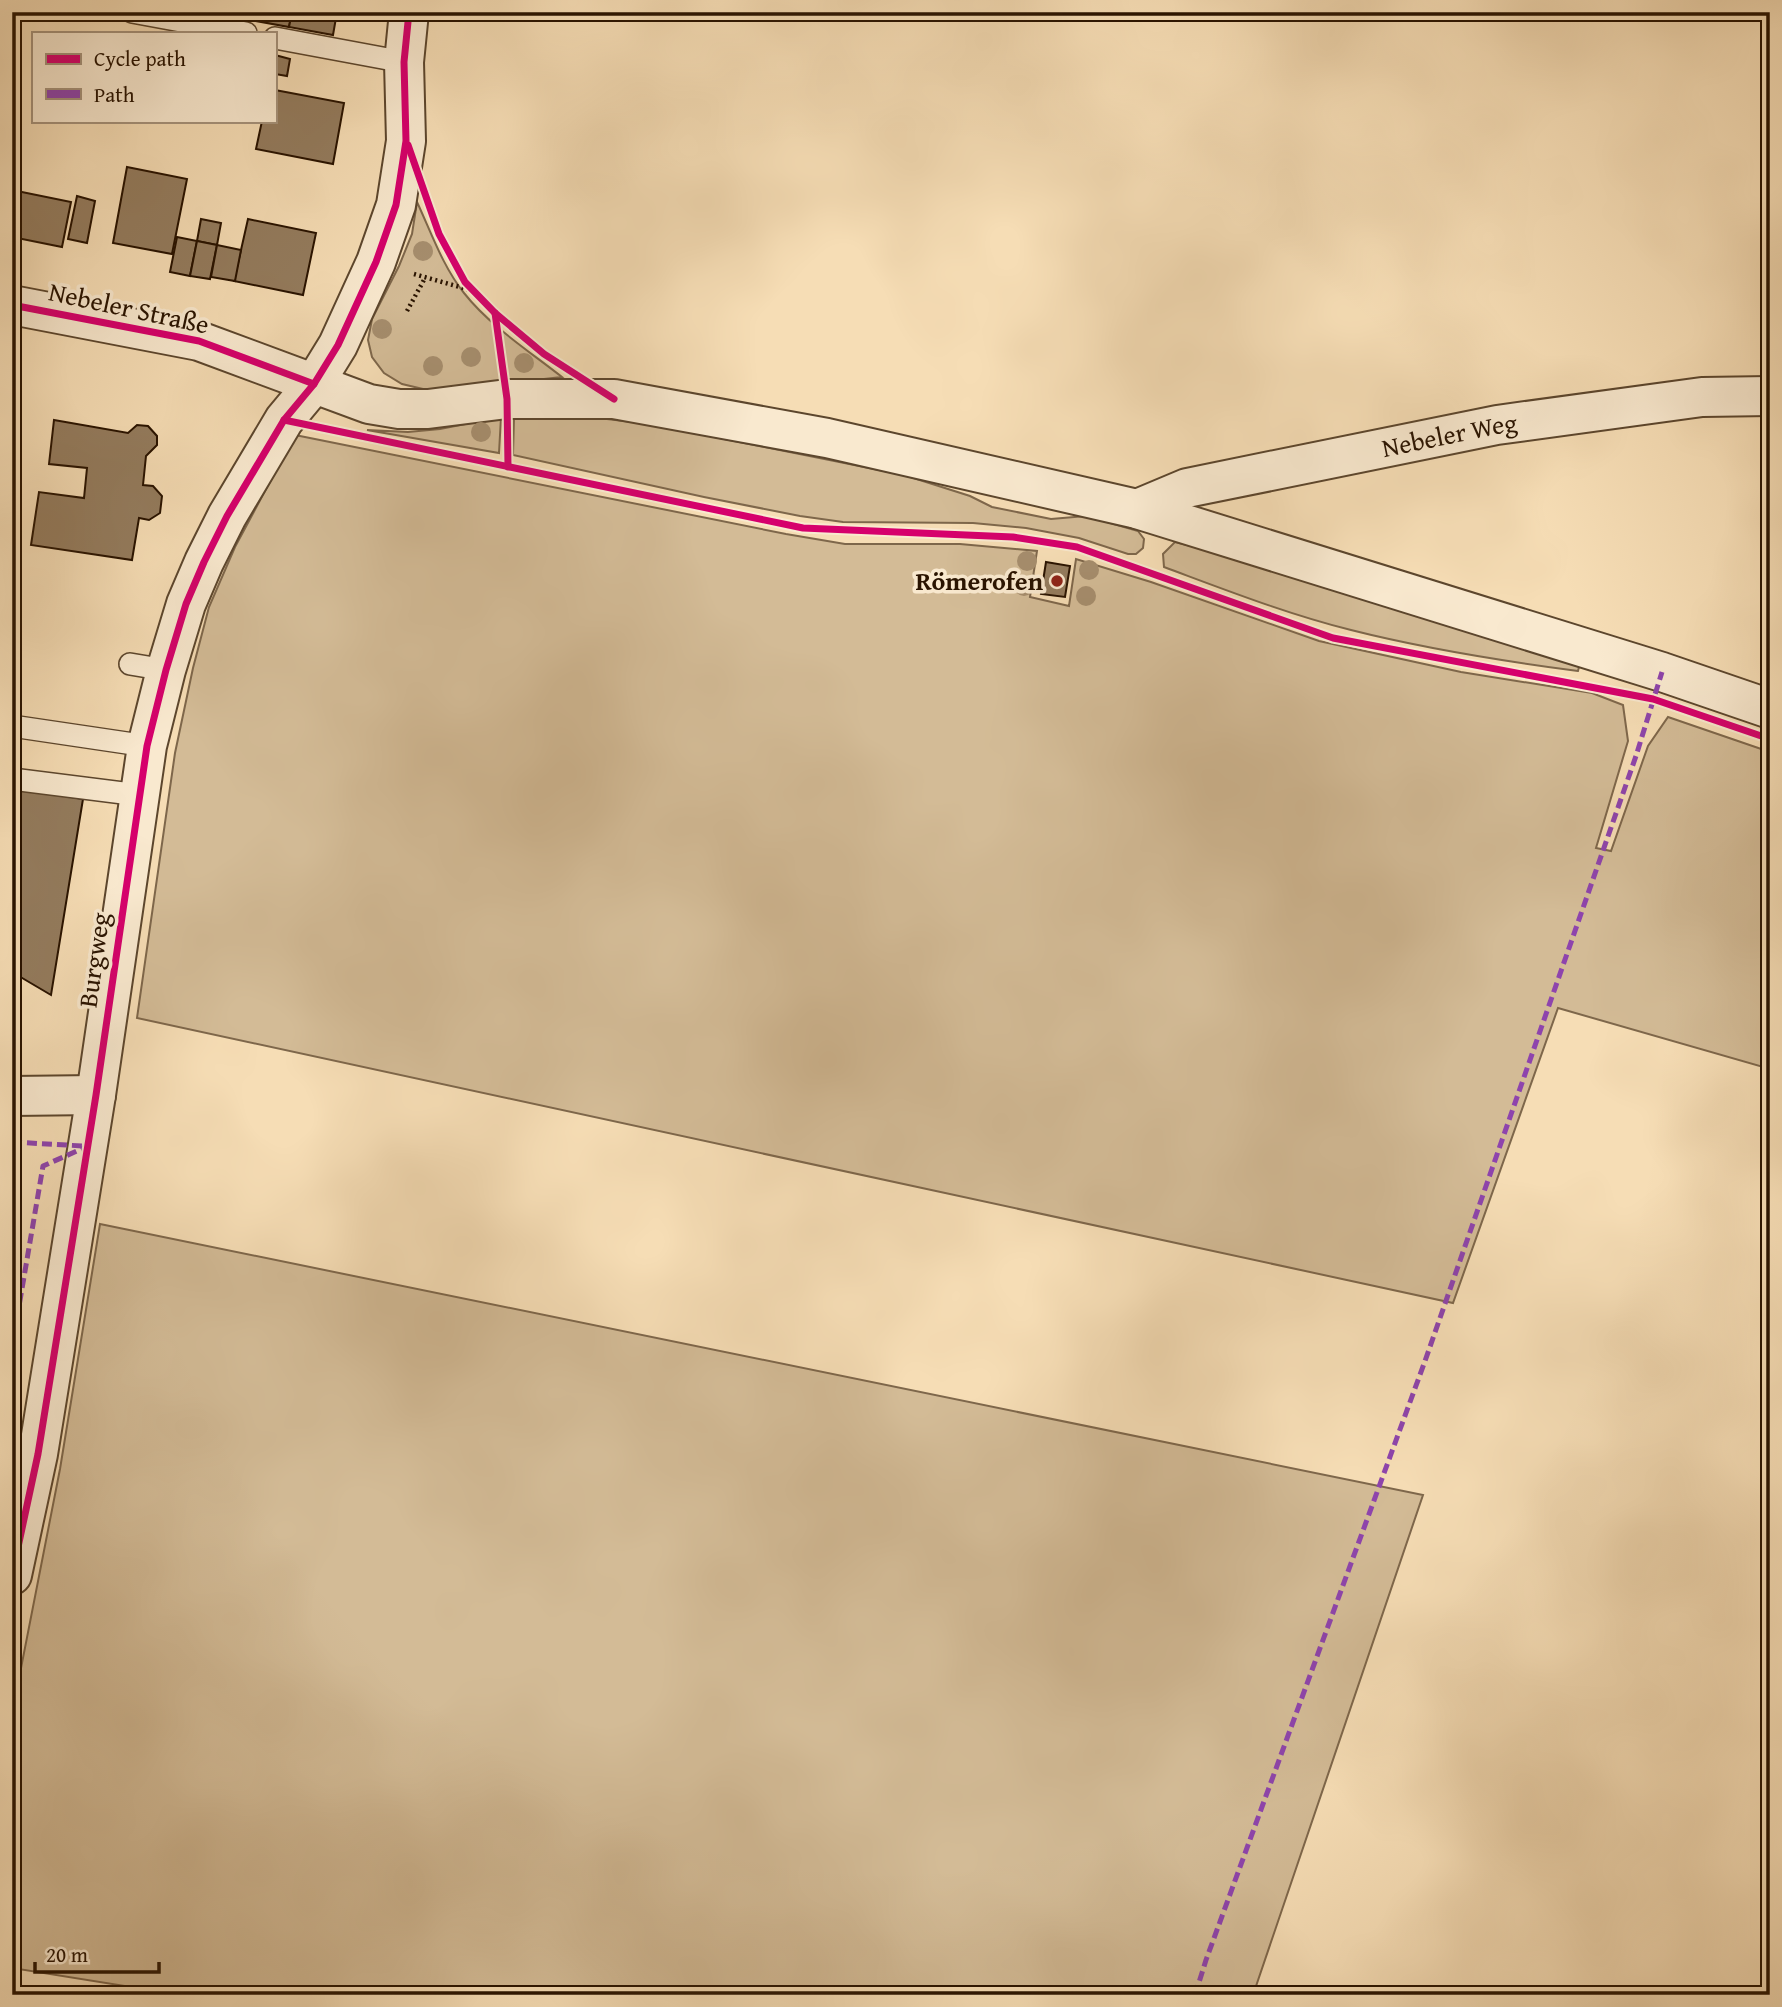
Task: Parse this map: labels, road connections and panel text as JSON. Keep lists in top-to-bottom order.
{
  "streets": {
    "street": ["Nebeler Straße", "Nebeler Weg", "Burgweg"]
  },
  "crossings": [
    ["Nebeler Straße", "Nebeler Weg"],
    ["Nebeler Straße", "Burgweg"]
  ],
  "places": ["Römerofen"],
  "legend": ["Cycle path", "Path"],
  "scale_bar": "20 m"
}
